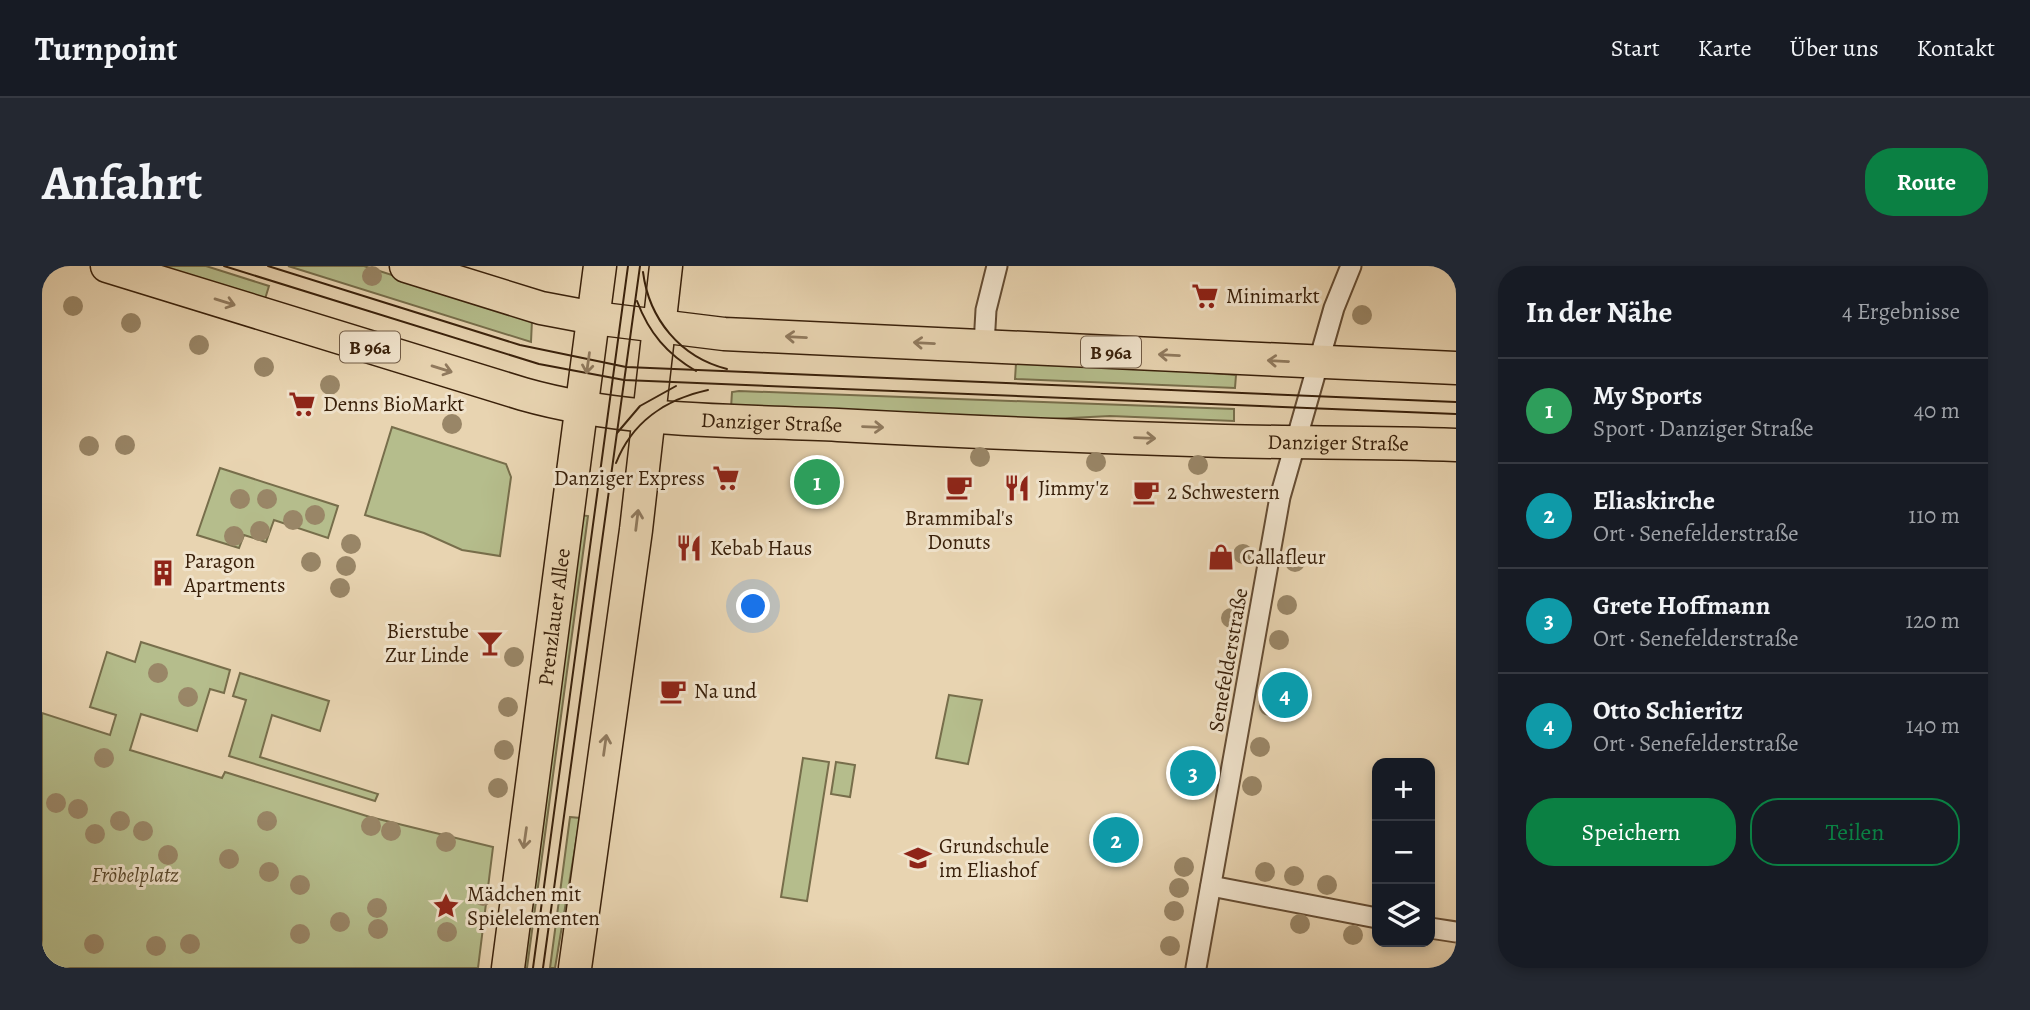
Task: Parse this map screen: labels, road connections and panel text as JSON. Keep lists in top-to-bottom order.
{
  "streets": {
    "main road": ["B 96a", "Danziger Straße", "Prenzlauer Allee"],
    "street": ["Senefelderstraße"]
  },
  "crossings": [
    ["B 96a", "Prenzlauer Allee"],
    ["B 96a", "Senefelderstraße"],
    ["Danziger Straße", "Prenzlauer Allee"],
    ["Danziger Straße", "Senefelderstraße"]
  ],
  "parks": ["Fröbelplatz"],
  "places": {
    "supermarket": ["Minimarkt", "Denns BioMarkt", "Danziger Express"],
    "cafe": ["Brammibal's Donuts", "2 Schwestern", "Na und"],
    "restaurant": ["Jimmy'z", "Kebab Haus"],
    "shop": ["Callafleur"],
    "building": ["Paragon Apartments"],
    "bar": ["Bierstube Zur Linde"],
    "school or university": ["Grundschule im Eliashof"],
    "place": ["Mädchen mit Spielelementen"]
  },
  "page": {
    "header": "Turnpoint",
    "nav": [
      "Start",
      "Karte",
      "Über uns",
      "Kontakt"
    ],
    "buttons": [
      "Route",
      ["Speichern", "Teilen"]
    ],
    "title": "Anfahrt",
    "heading": ["In der Nähe", "4 Ergebnisse"],
    "list": [
      {
        "mark": "1",
        "name": "My Sports",
        "note": "Sport · Danziger Straße",
        "value": "40 m"
      },
      {
        "mark": "2",
        "name": "Eliaskirche",
        "note": "Ort · Senefelderstraße",
        "value": "110 m"
      },
      {
        "mark": "3",
        "name": "Grete Hoffmann",
        "note": "Ort · Senefelderstraße",
        "value": "120 m"
      },
      {
        "mark": "4",
        "name": "Otto Schieritz",
        "note": "Ort · Senefelderstraße",
        "value": "140 m"
      }
    ],
    "pins": [
      "1",
      "4",
      "3",
      "2"
    ],
    "map_buttons": ["+", "−"]
  }
}
